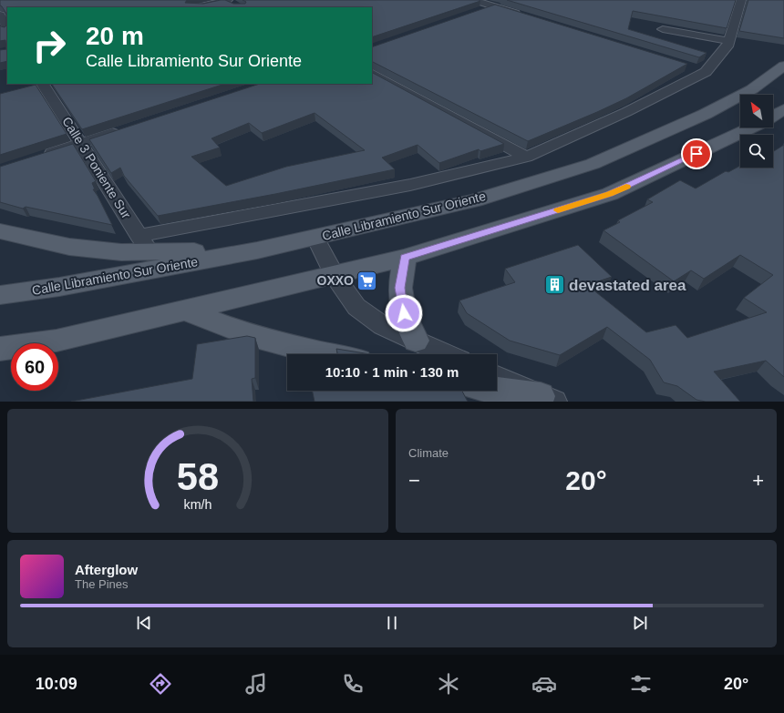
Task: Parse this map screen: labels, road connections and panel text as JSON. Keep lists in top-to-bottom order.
{
  "streets": {
    "main road": ["Calle Libramiento Sur Oriente"],
    "street": ["Calle 3 Poniente Sur"]
  },
  "places": {
    "supermarket": ["OXXO"],
    "building": ["devastated area"]
  },
  "north": "top left",
  "page": {
    "turn": ["20 m", "Calle Libramiento Sur Oriente"],
    "limit": "60",
    "trip": "10:10 · 1 min · 130 m",
    "tile": "Climate",
    "heat": ["−", "20°", "+"],
    "song": ["Afterglow", "The Pines"],
    "tabs": ["10:09", "20°"],
    "gauge": ["58", "km/h"]
  }
}
